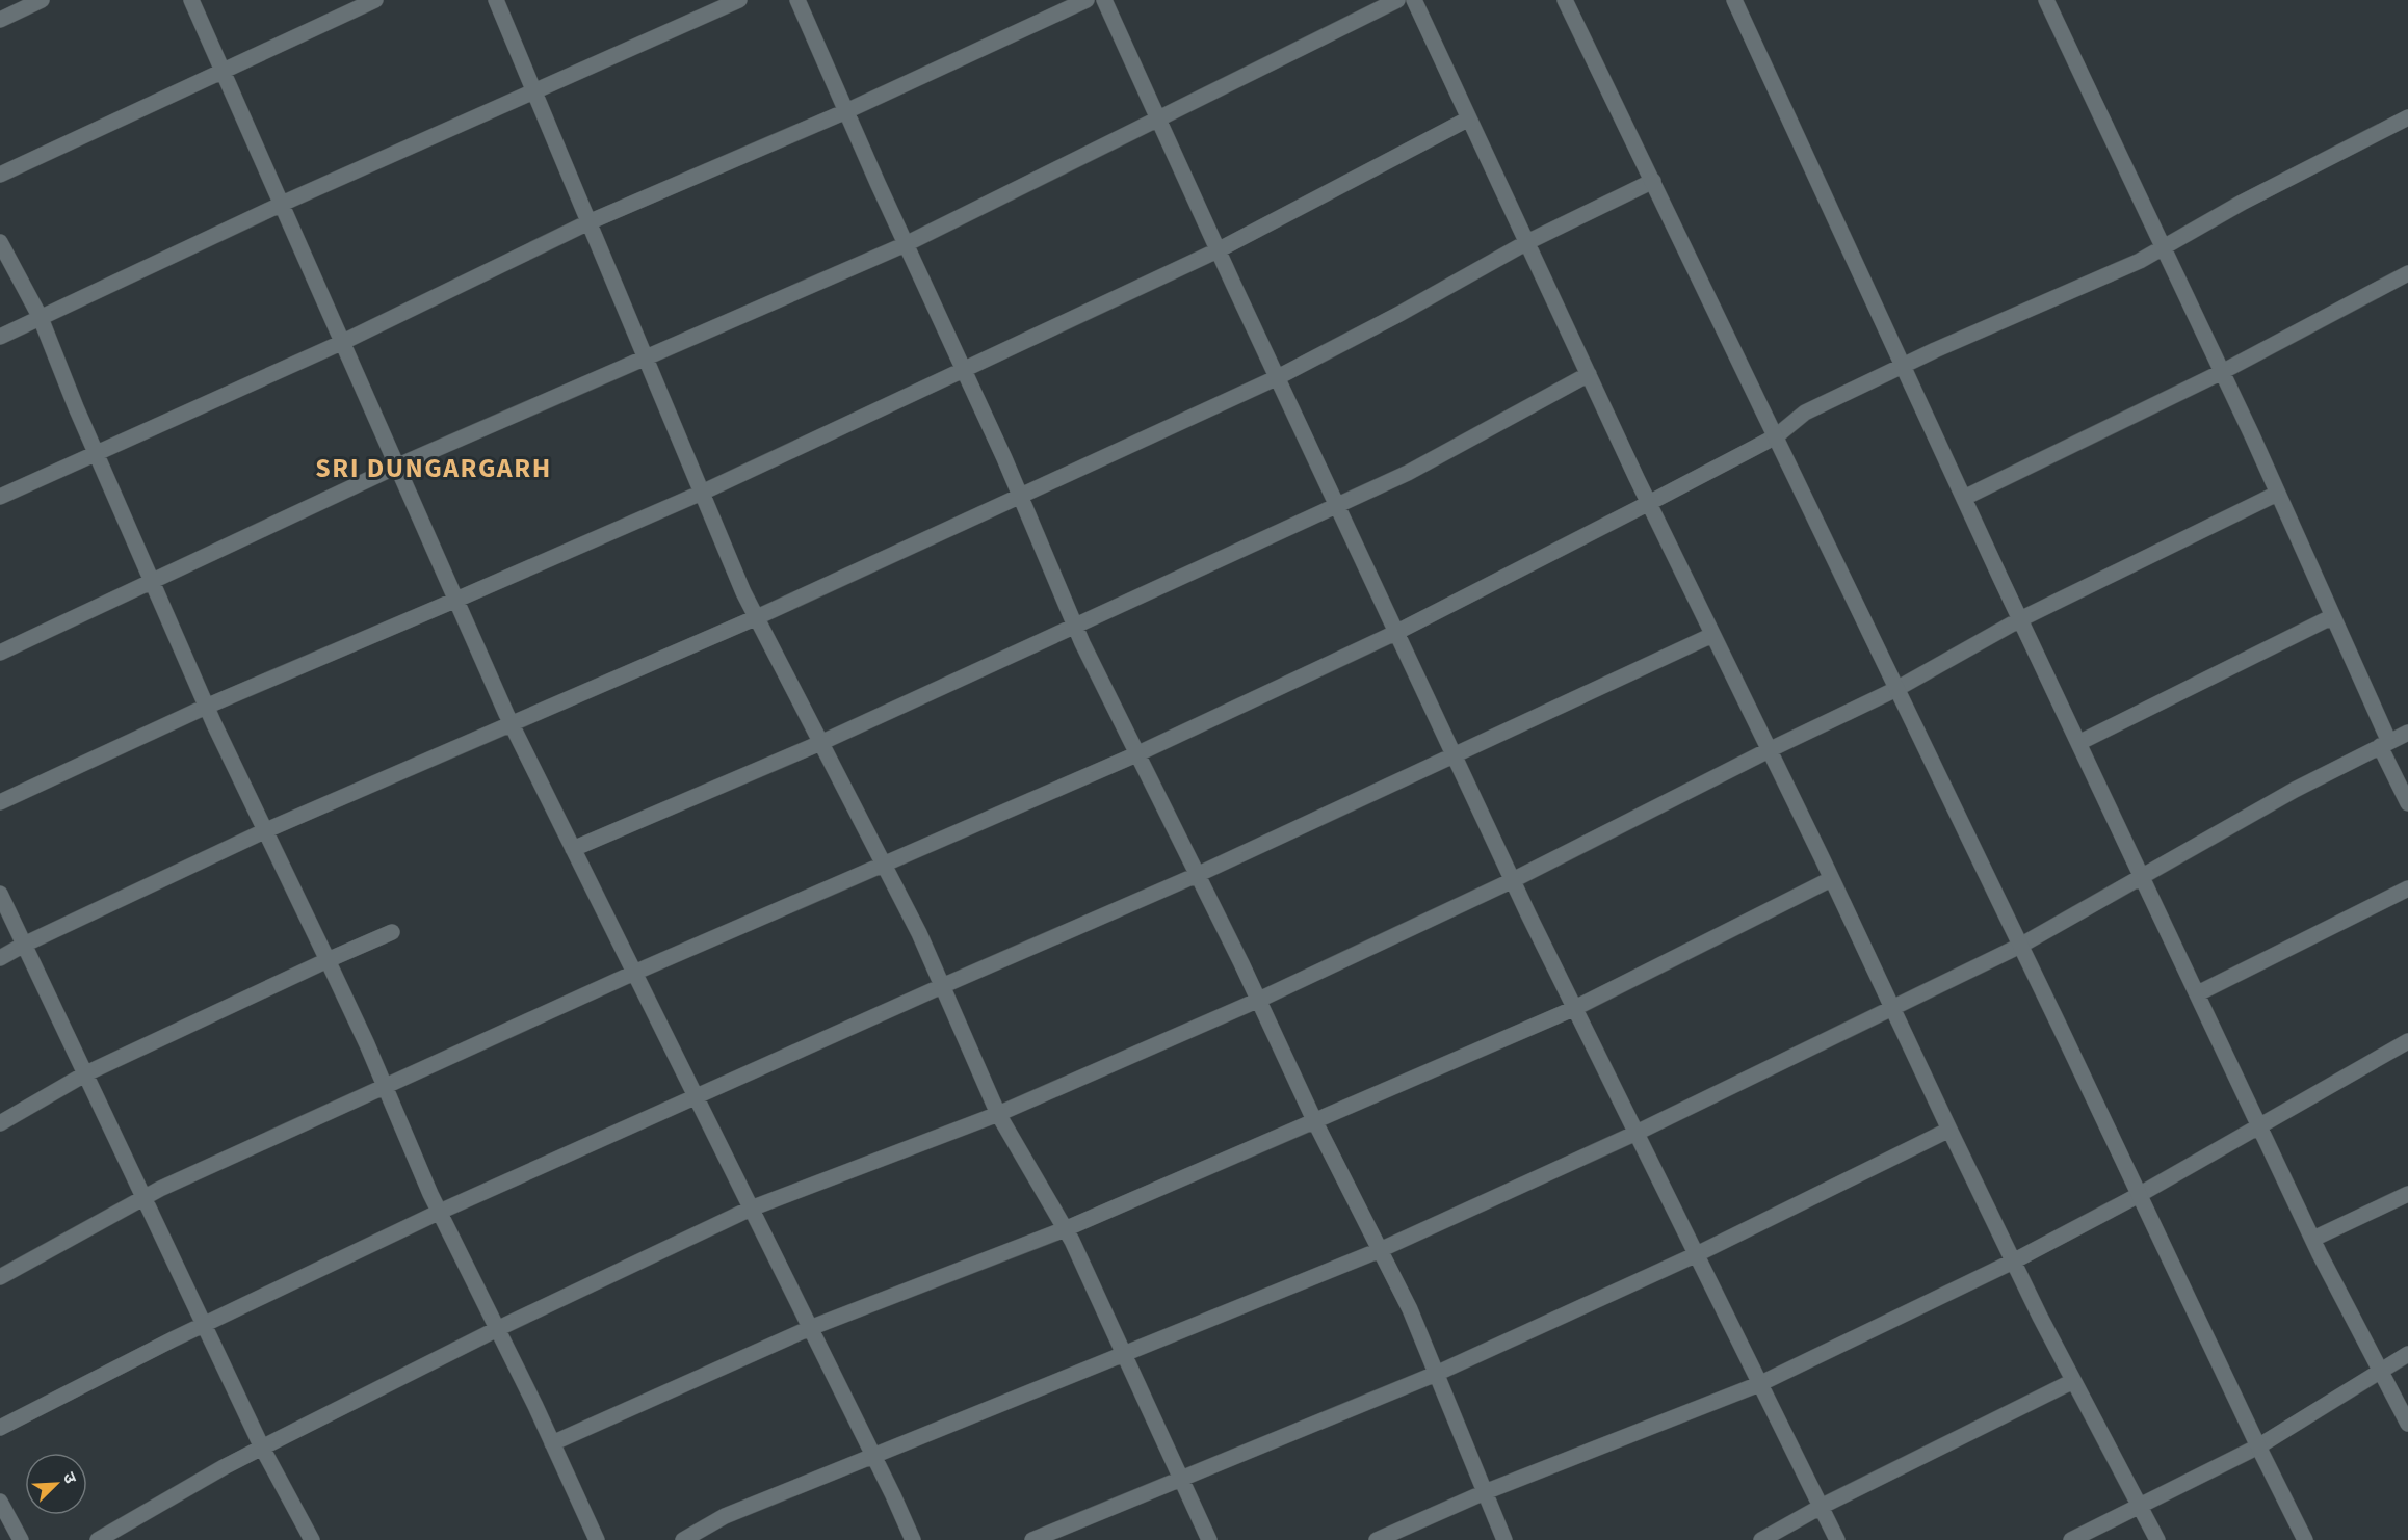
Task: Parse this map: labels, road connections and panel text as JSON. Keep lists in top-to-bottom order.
{
  "districts": ["SRI DUNGARGARH"],
  "north": "top right"
}
